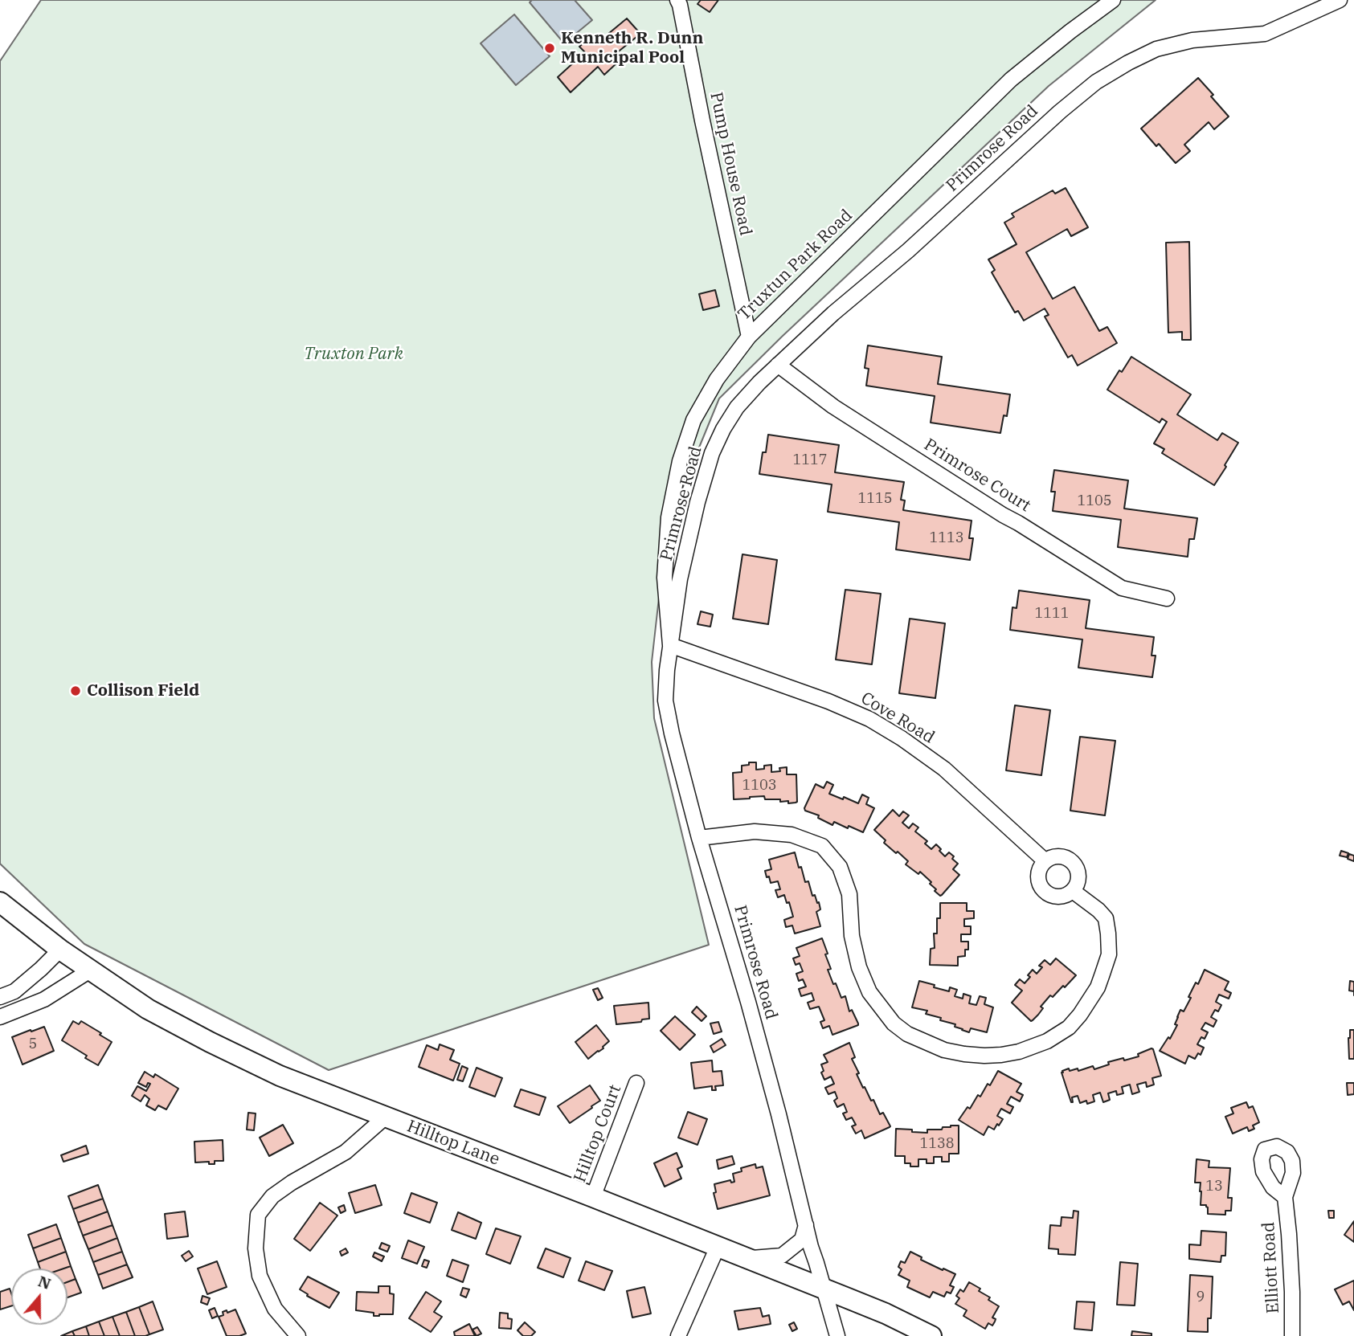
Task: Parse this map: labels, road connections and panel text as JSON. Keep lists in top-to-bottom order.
{
  "streets": {
    "street": [
      "Primrose Road",
      "Pump House Road",
      "Truxtun Park Road",
      "Primrose Court",
      "Cove Road",
      "Hilltop Court",
      "Hilltop Lane",
      "Elliott Road"
    ]
  },
  "crossings": [
    ["Primrose Road", "Truxtun Park Road"],
    ["Primrose Road", "Primrose Court"],
    ["Primrose Road", "Cove Road"],
    ["Primrose Road", "Hilltop Lane"],
    ["Pump House Road", "Truxtun Park Road"],
    ["Truxtun Park Road", "Cove Road"],
    ["Hilltop Court", "Hilltop Lane"]
  ],
  "parks": ["Truxton Park"],
  "places": ["Kenneth R. Dunn Municipal Pool", "Collison Field"],
  "house_numbers": [
    "1117",
    "1115",
    "1105",
    "1113",
    "1111",
    "1103",
    "5",
    "1138",
    "13",
    "9"
  ],
  "north": "top"
}
